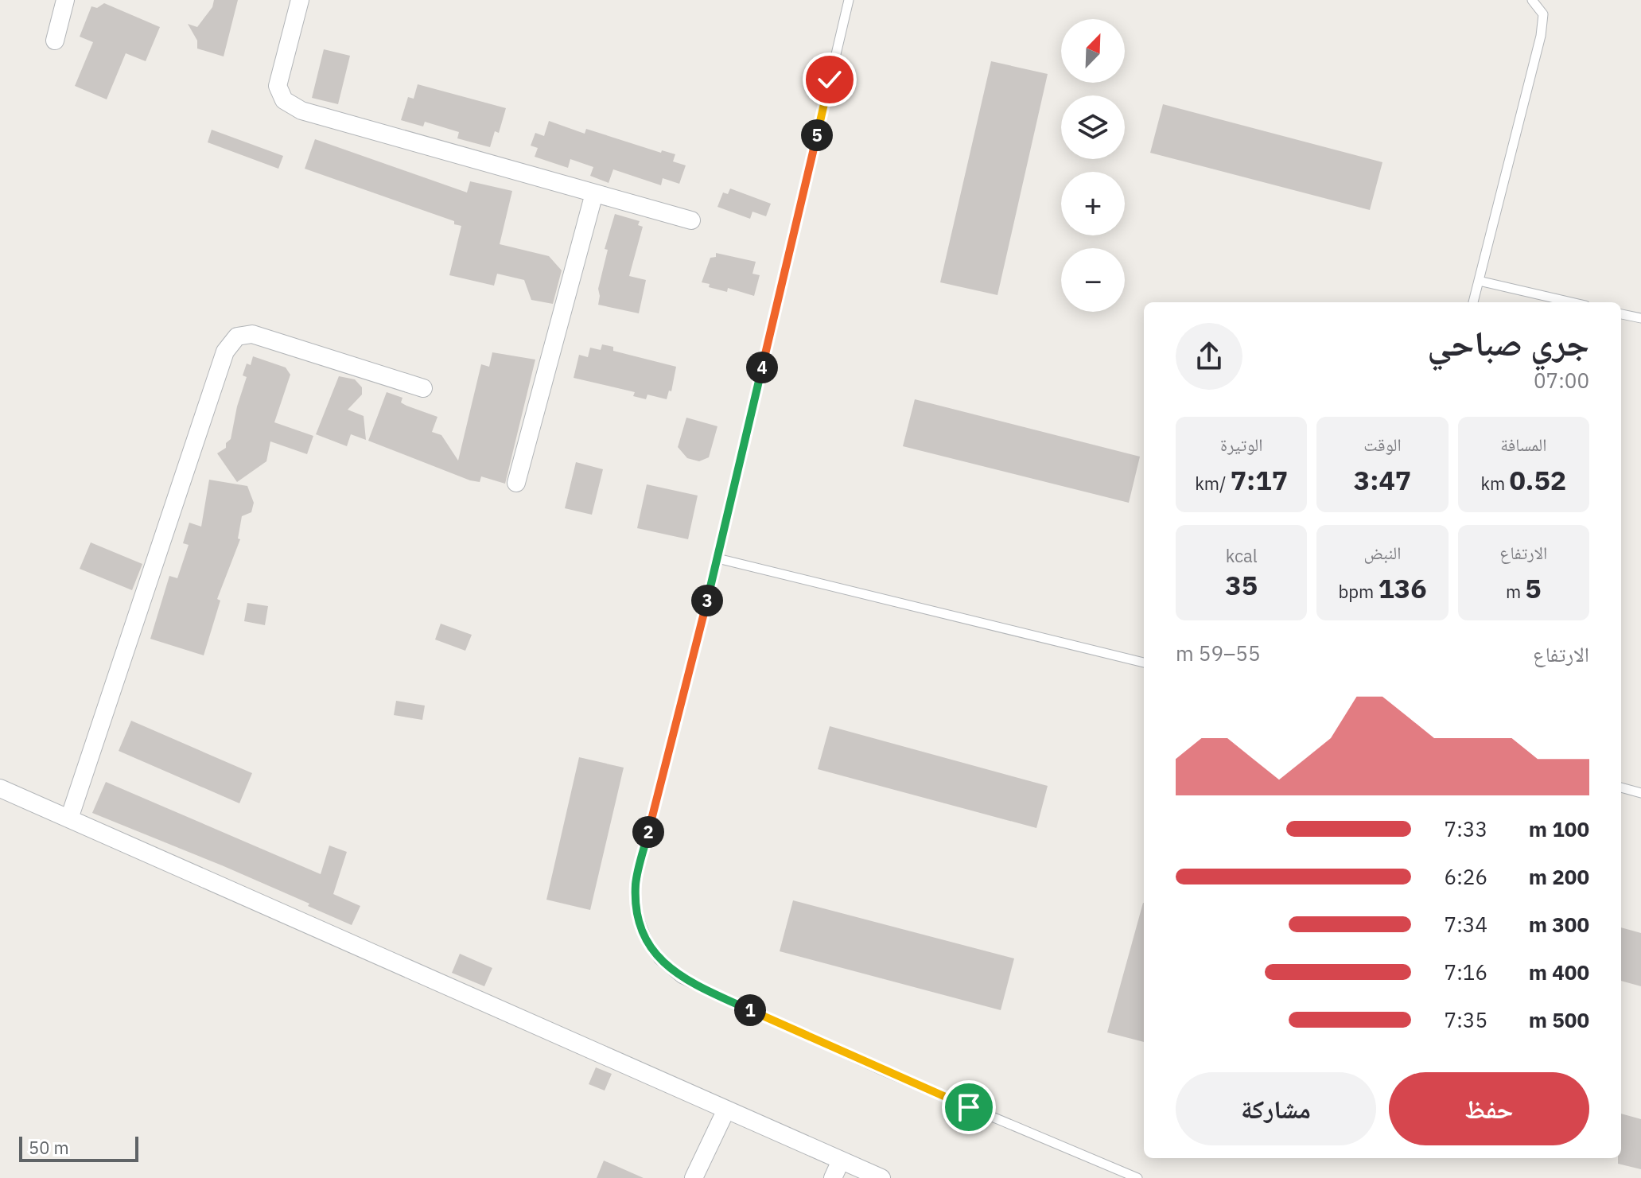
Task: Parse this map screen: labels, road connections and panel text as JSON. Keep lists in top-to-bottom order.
{
  "scale_bar": "50 m",
  "north": "top right",
  "page": {
    "map_buttons": ["+", "−"],
    "pins": [
      "5",
      "4",
      "3",
      "2",
      "1"
    ],
    "heading": ["جري صباحي", "07:00"],
    "stats": [
      ["المسافة", "0.52 km"],
      ["الوقت", "3:47"],
      ["الوتيرة", "7:17 /km"],
      ["الارتفاع", "5 m"],
      ["النبض", "136 bpm"],
      ["kcal", "35"]
    ],
    "chart": ["الارتفاع", "55–59 m"],
    "list": [
      {
        "name": "100 m",
        "note": "7:33"
      },
      {
        "name": "200 m",
        "note": "6:26"
      },
      {
        "name": "300 m",
        "note": "7:34"
      },
      {
        "name": "400 m",
        "note": "7:16"
      },
      {
        "name": "500 m",
        "note": "7:35"
      }
    ],
    "buttons": ["حفظ", "مشاركة"],
    "scale": "50 m"
  }
}
